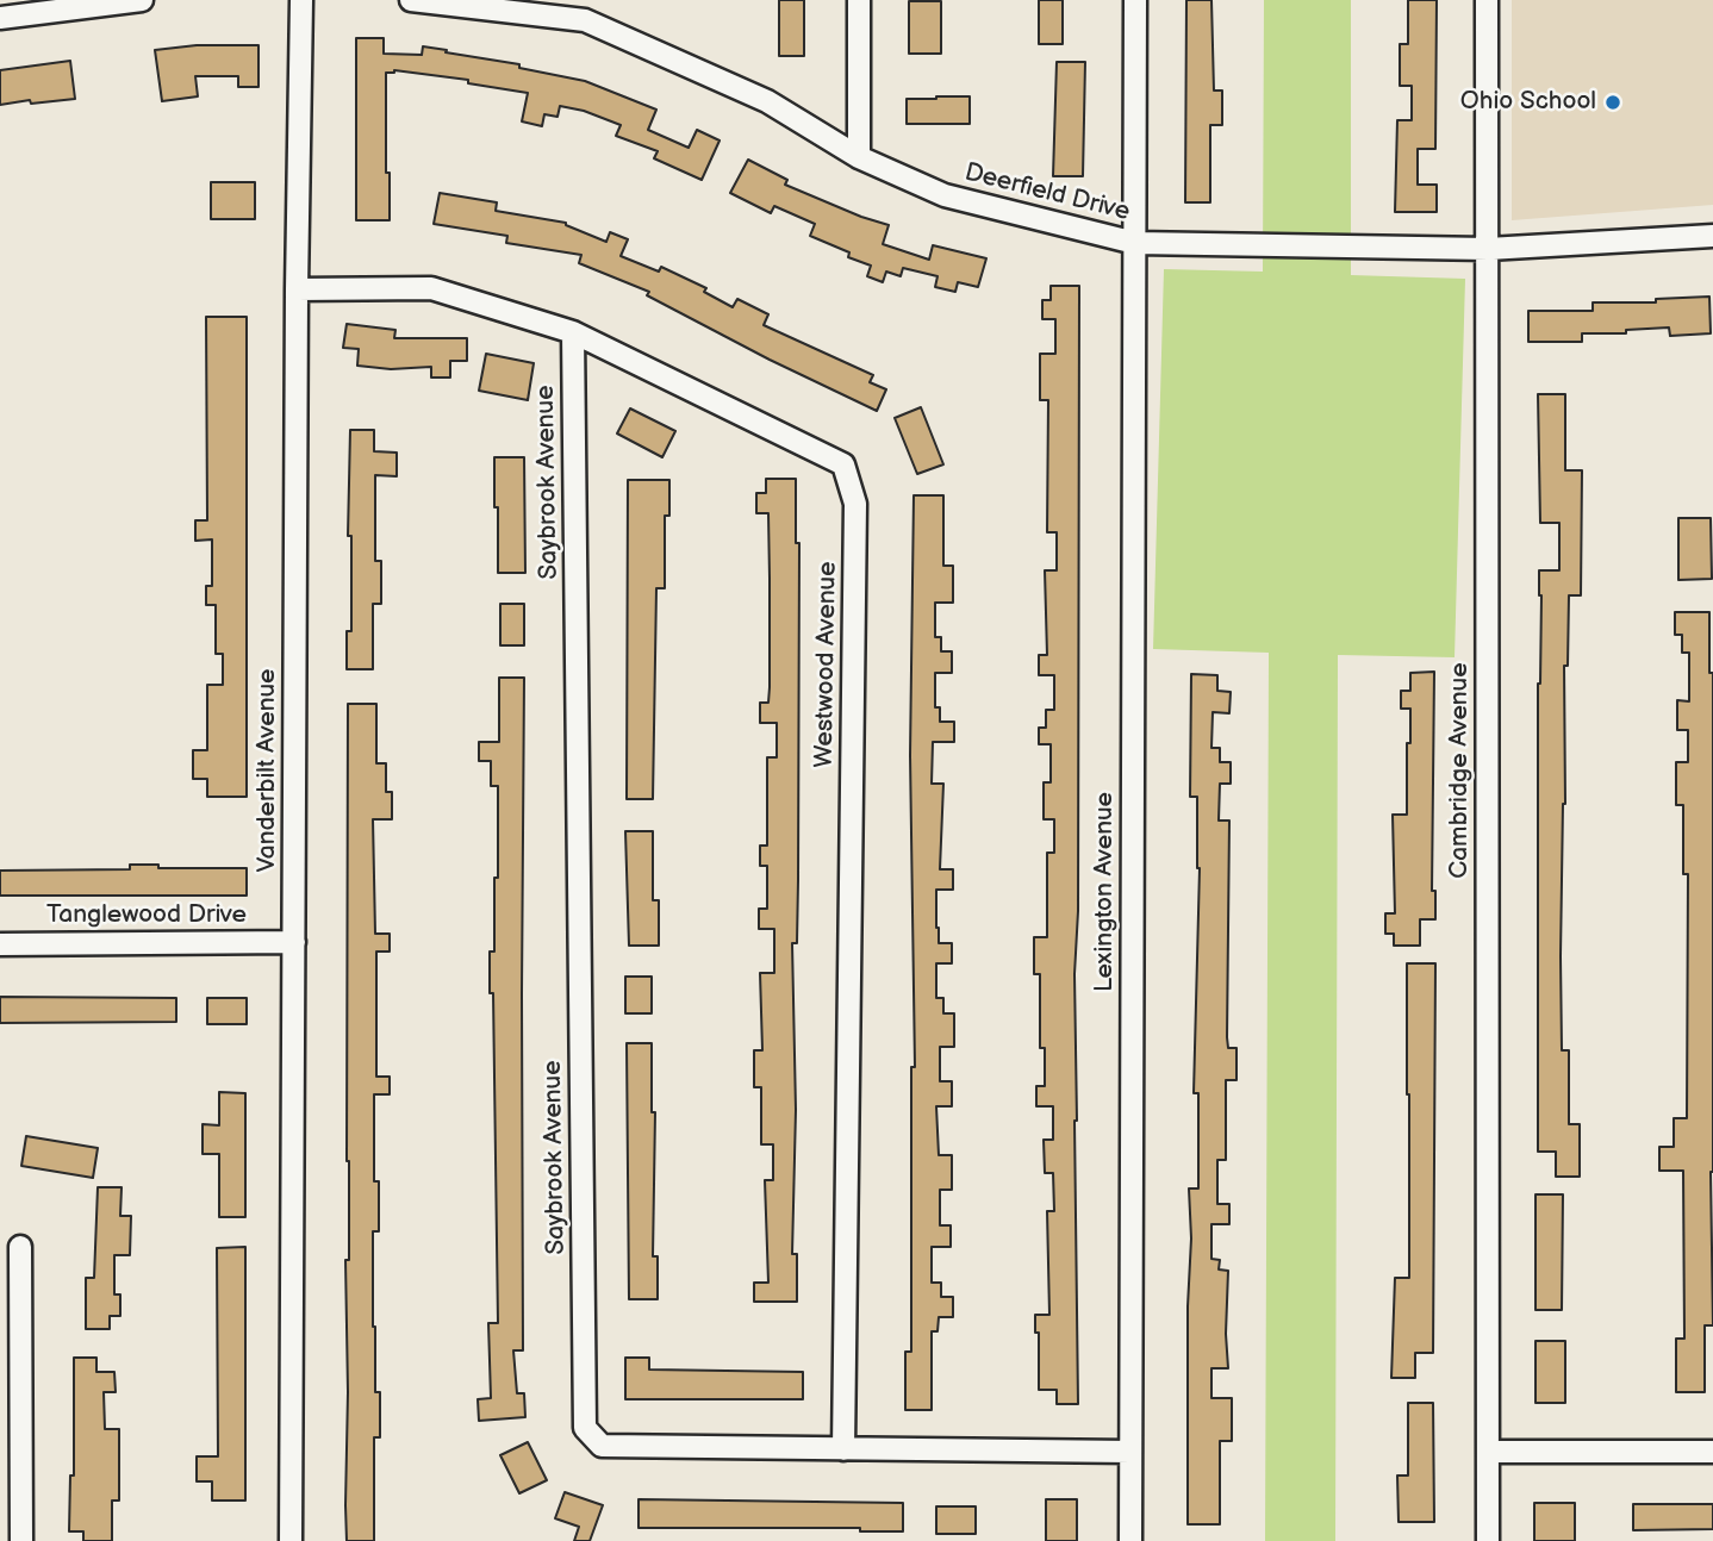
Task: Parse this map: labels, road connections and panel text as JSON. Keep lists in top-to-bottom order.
{
  "streets": {
    "street": [
      "Deerfield Drive",
      "Saybrook Avenue",
      "Westwood Avenue",
      "Vanderbilt Avenue",
      "Cambridge Avenue",
      "Lexington Avenue",
      "Tanglewood Drive"
    ]
  },
  "crossings": [
    ["Deerfield Drive", "Cambridge Avenue"],
    ["Deerfield Drive", "Lexington Avenue"],
    ["Saybrook Avenue", "Westwood Avenue"],
    ["Saybrook Avenue", "Lexington Avenue"],
    ["Westwood Avenue", "Vanderbilt Avenue"],
    ["Vanderbilt Avenue", "Tanglewood Drive"]
  ],
  "places": ["Ohio School"]
}
